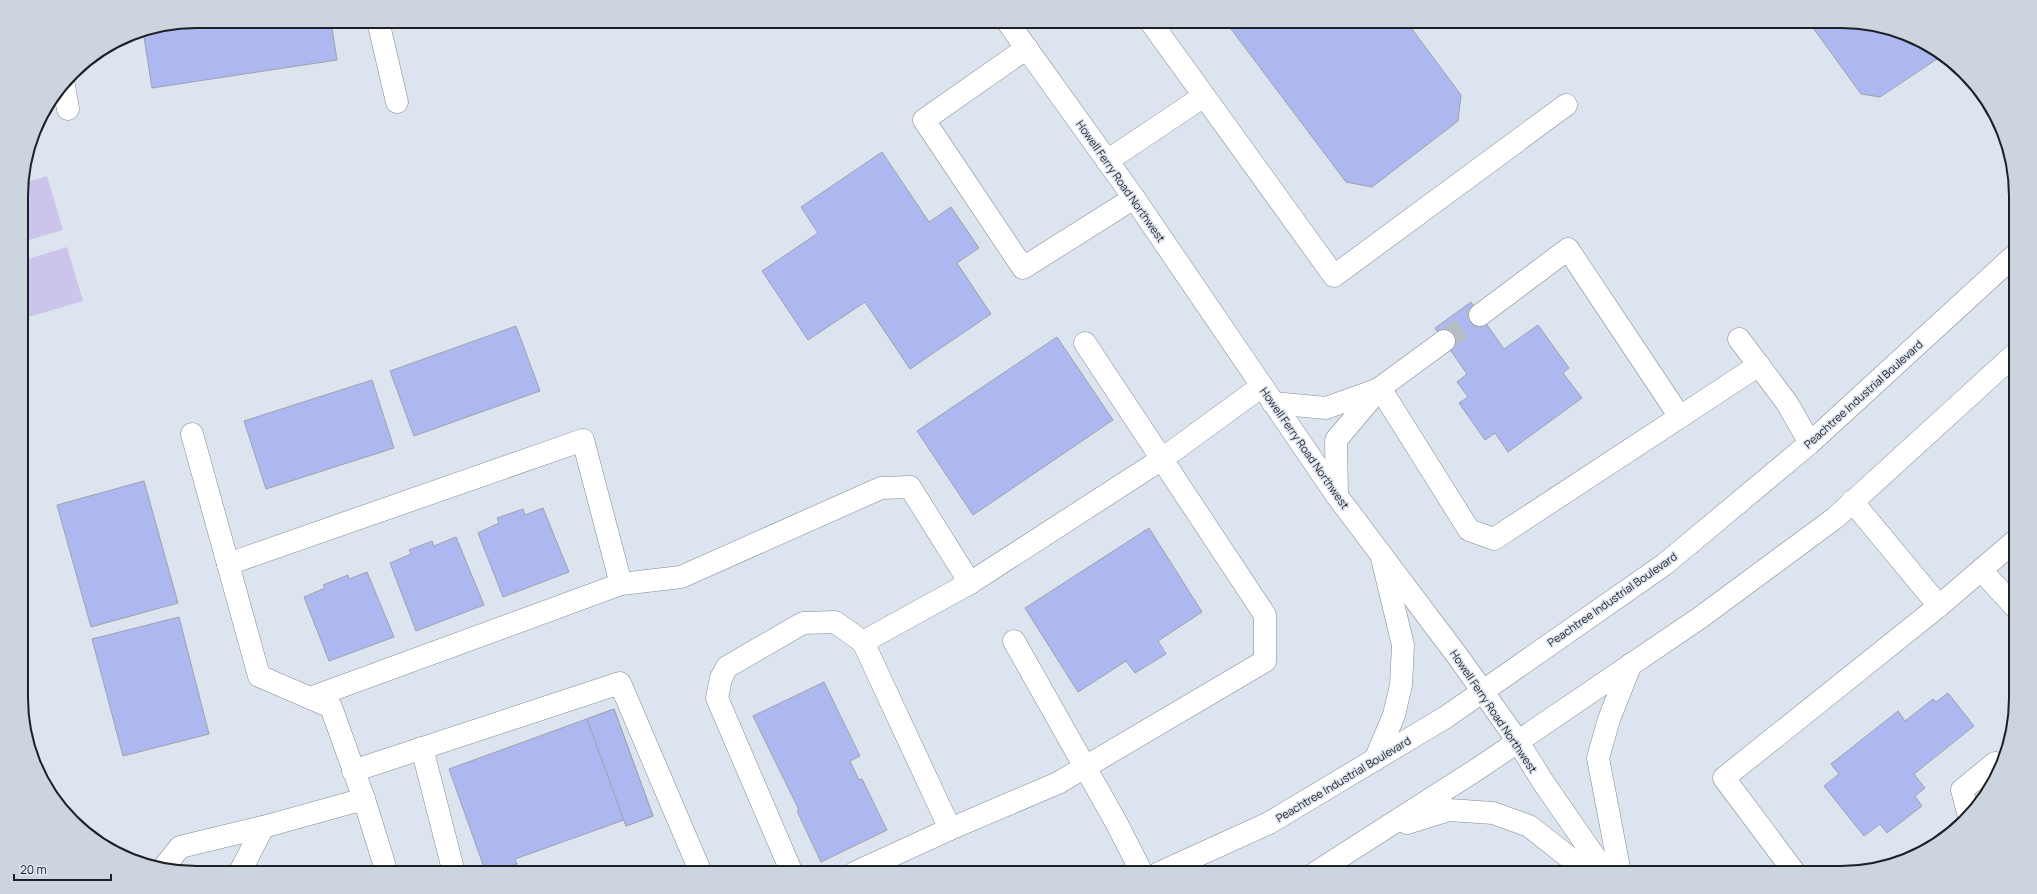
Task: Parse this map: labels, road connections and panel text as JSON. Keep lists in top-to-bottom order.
{
  "streets": {
    "main road": ["Howell Ferry Road Northwest", "Peachtree Industrial Boulevard"]
  },
  "crossings": [
    ["Howell Ferry Road Northwest", "Peachtree Industrial Boulevard"]
  ],
  "scale_bar": "20 m"
}
